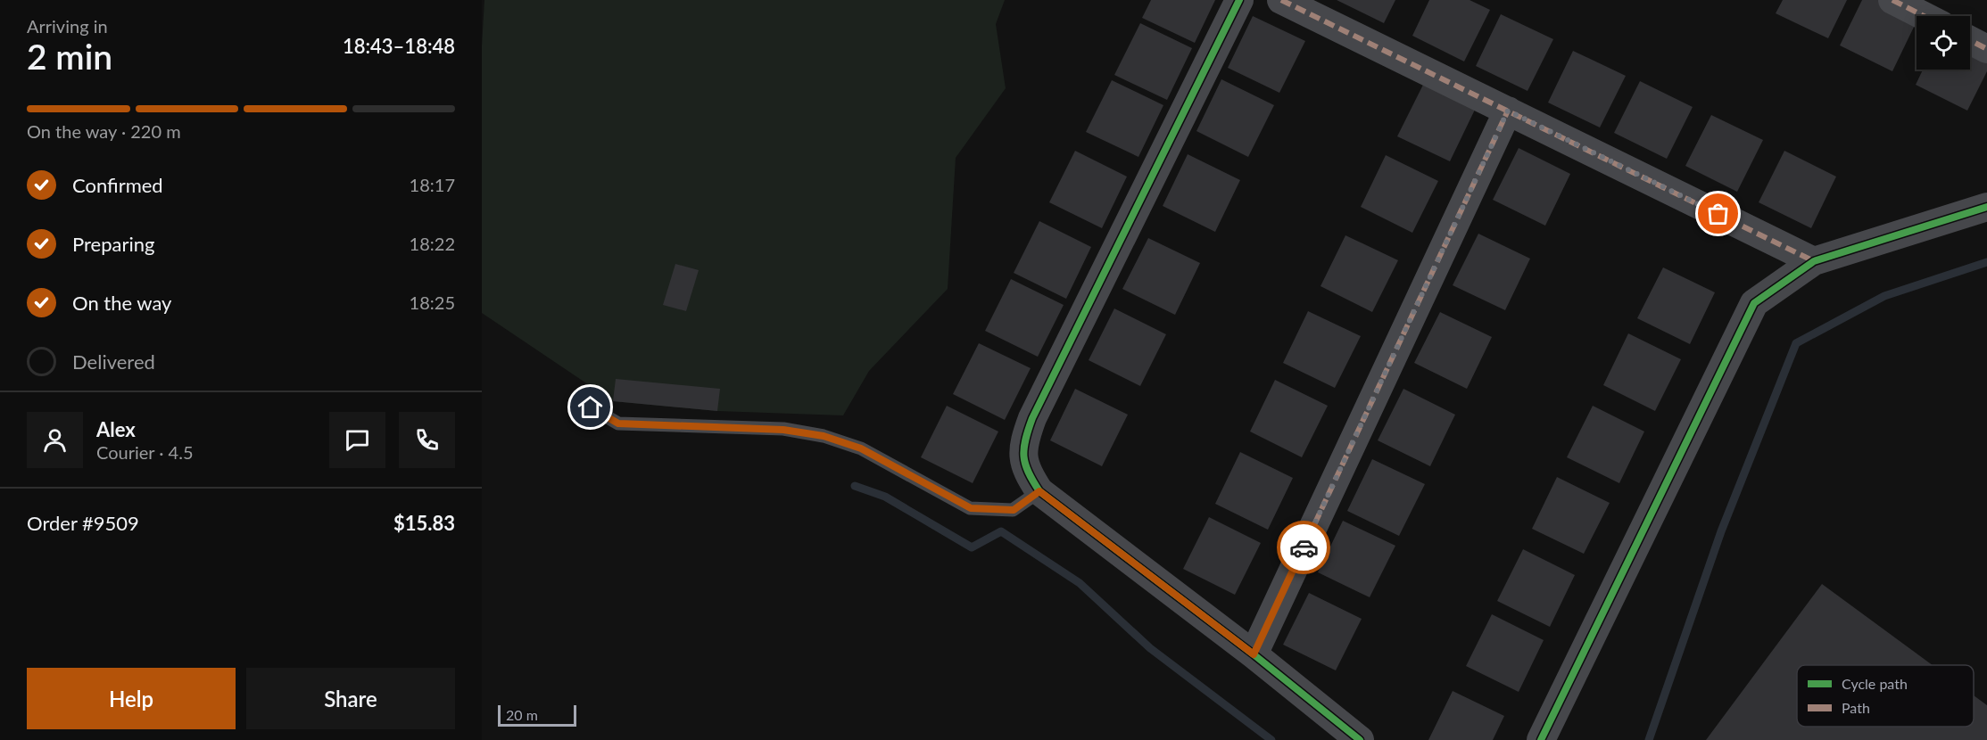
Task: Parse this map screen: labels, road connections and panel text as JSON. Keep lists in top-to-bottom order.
{
  "legend": ["Cycle path", "Path"],
  "scale_bar": "20 m",
  "page": {
    "heading": ["2 min", "Arriving in", "18:43–18:48"],
    "panel": [
      "Alex",
      "Courier · 4.5",
      "Order #9509",
      "$15.83"
    ],
    "bar": "On the way · 220 m",
    "list": [
      ["Confirmed", "18:17"],
      ["Preparing", "18:22"],
      ["On the way", "18:25"],
      "Delivered"
    ],
    "buttons": ["Help", "Share"],
    "scale": "20 m"
  }
}
